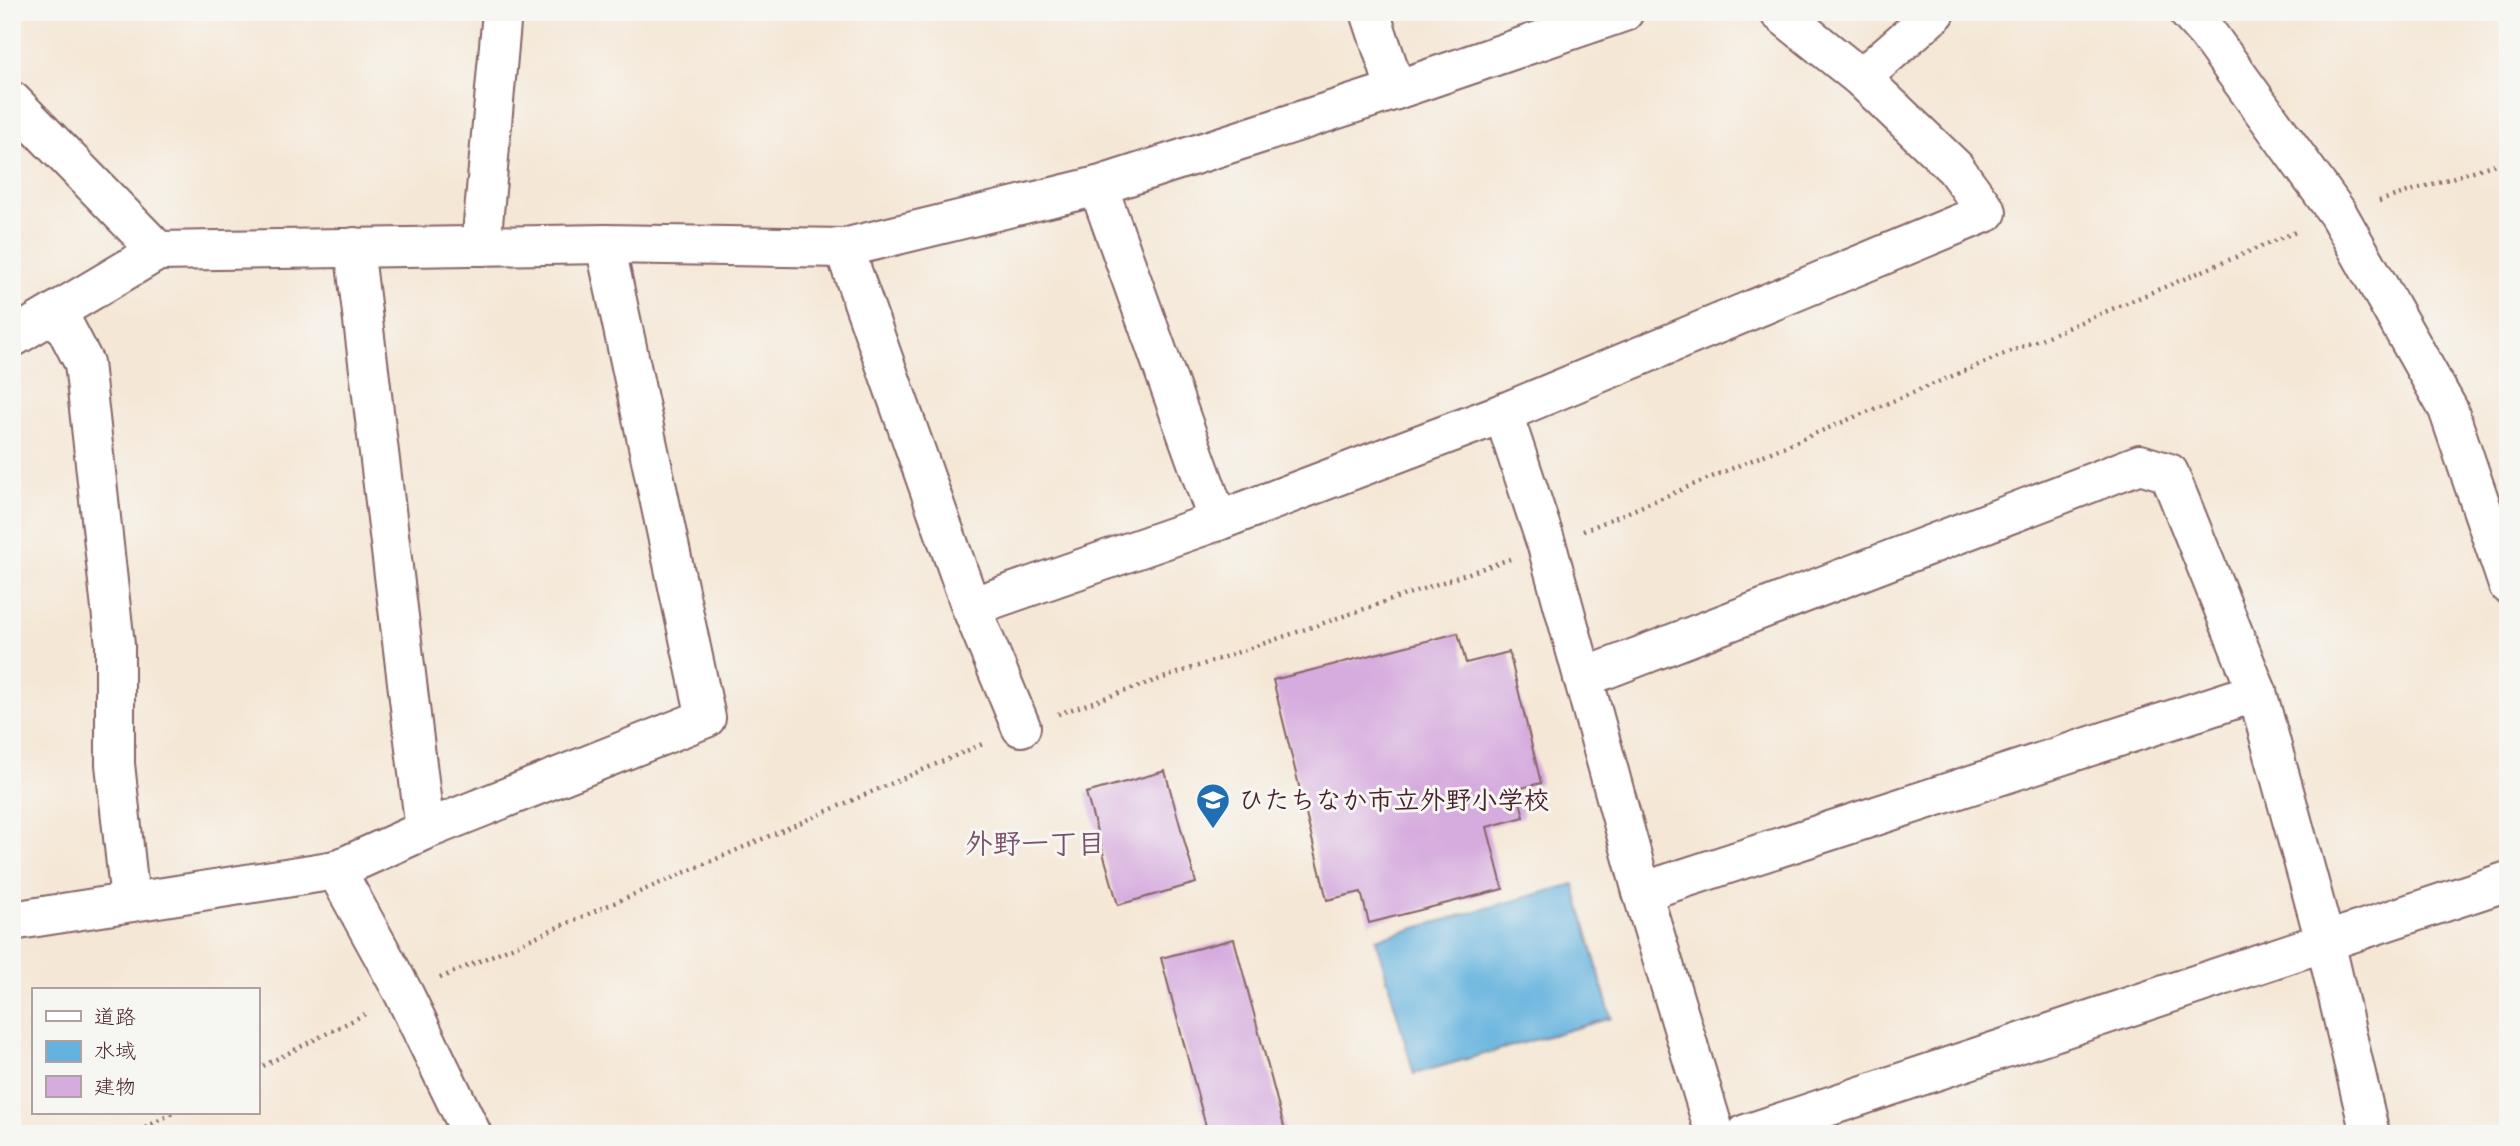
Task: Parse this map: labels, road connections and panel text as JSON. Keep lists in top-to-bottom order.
{
  "districts": ["外野一丁目"],
  "places": {
    "school or university": ["ひたちなか市立外野小学校"]
  },
  "legend": ["道路", "水域", "建物"]
}
